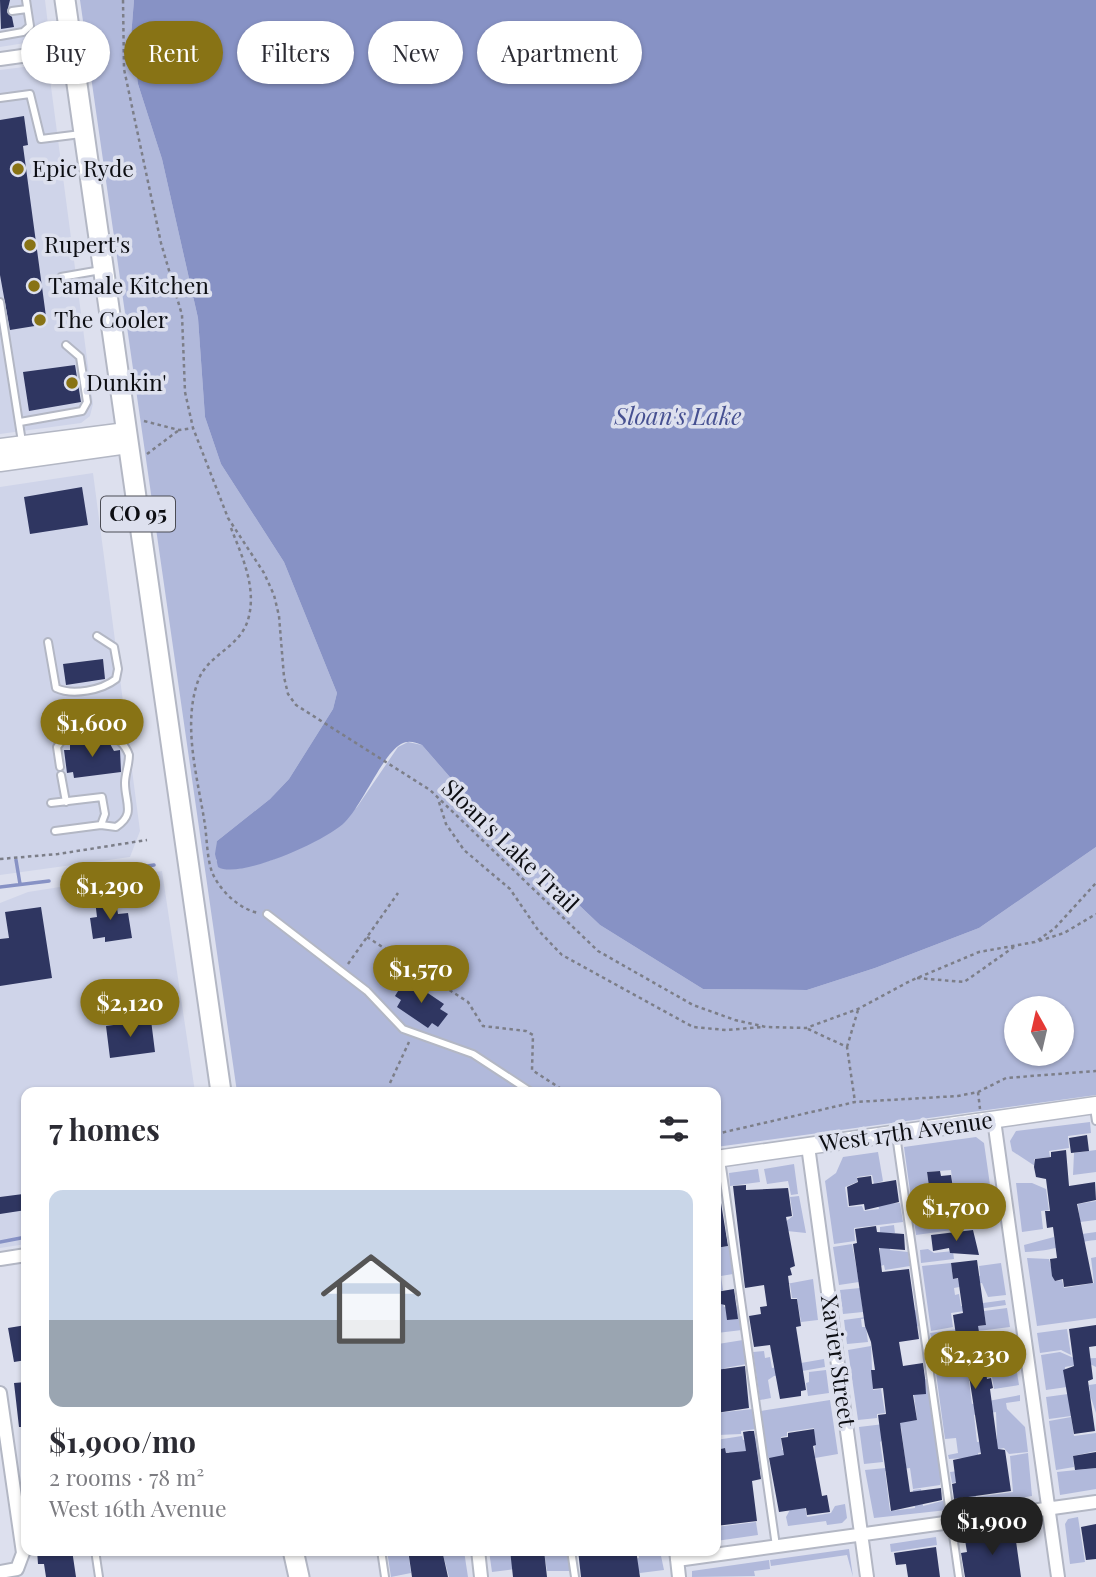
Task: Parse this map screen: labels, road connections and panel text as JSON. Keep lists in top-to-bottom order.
{
  "streets": {
    "main road": ["CO 95"],
    "street": ["West 17th Avenue", "Xavier Street"],
    "path": ["Sloan's Lake Trail"]
  },
  "crossings": [
    ["West 17th Avenue", "Xavier Street"]
  ],
  "water": ["Sloan's Lake"],
  "places": [
    "Epic Ryde",
    "Rupert's",
    "Tamale Kitchen",
    "The Cooler",
    "Dunkin'"
  ],
  "north": "top",
  "page": {
    "chip": [
      "Buy",
      "Rent",
      "Filters",
      "New",
      "Apartment"
    ],
    "price": [
      "$1,600",
      "$1,290",
      "$1,570",
      "$2,120",
      "$1,700",
      "$2,230",
      "$1,900"
    ],
    "heading": "7 homes",
    "list": [
      {
        "name": "$1,900/mo",
        "note": "2 rooms · 78 m² · West 16th Avenue"
      }
    ]
  }
}
